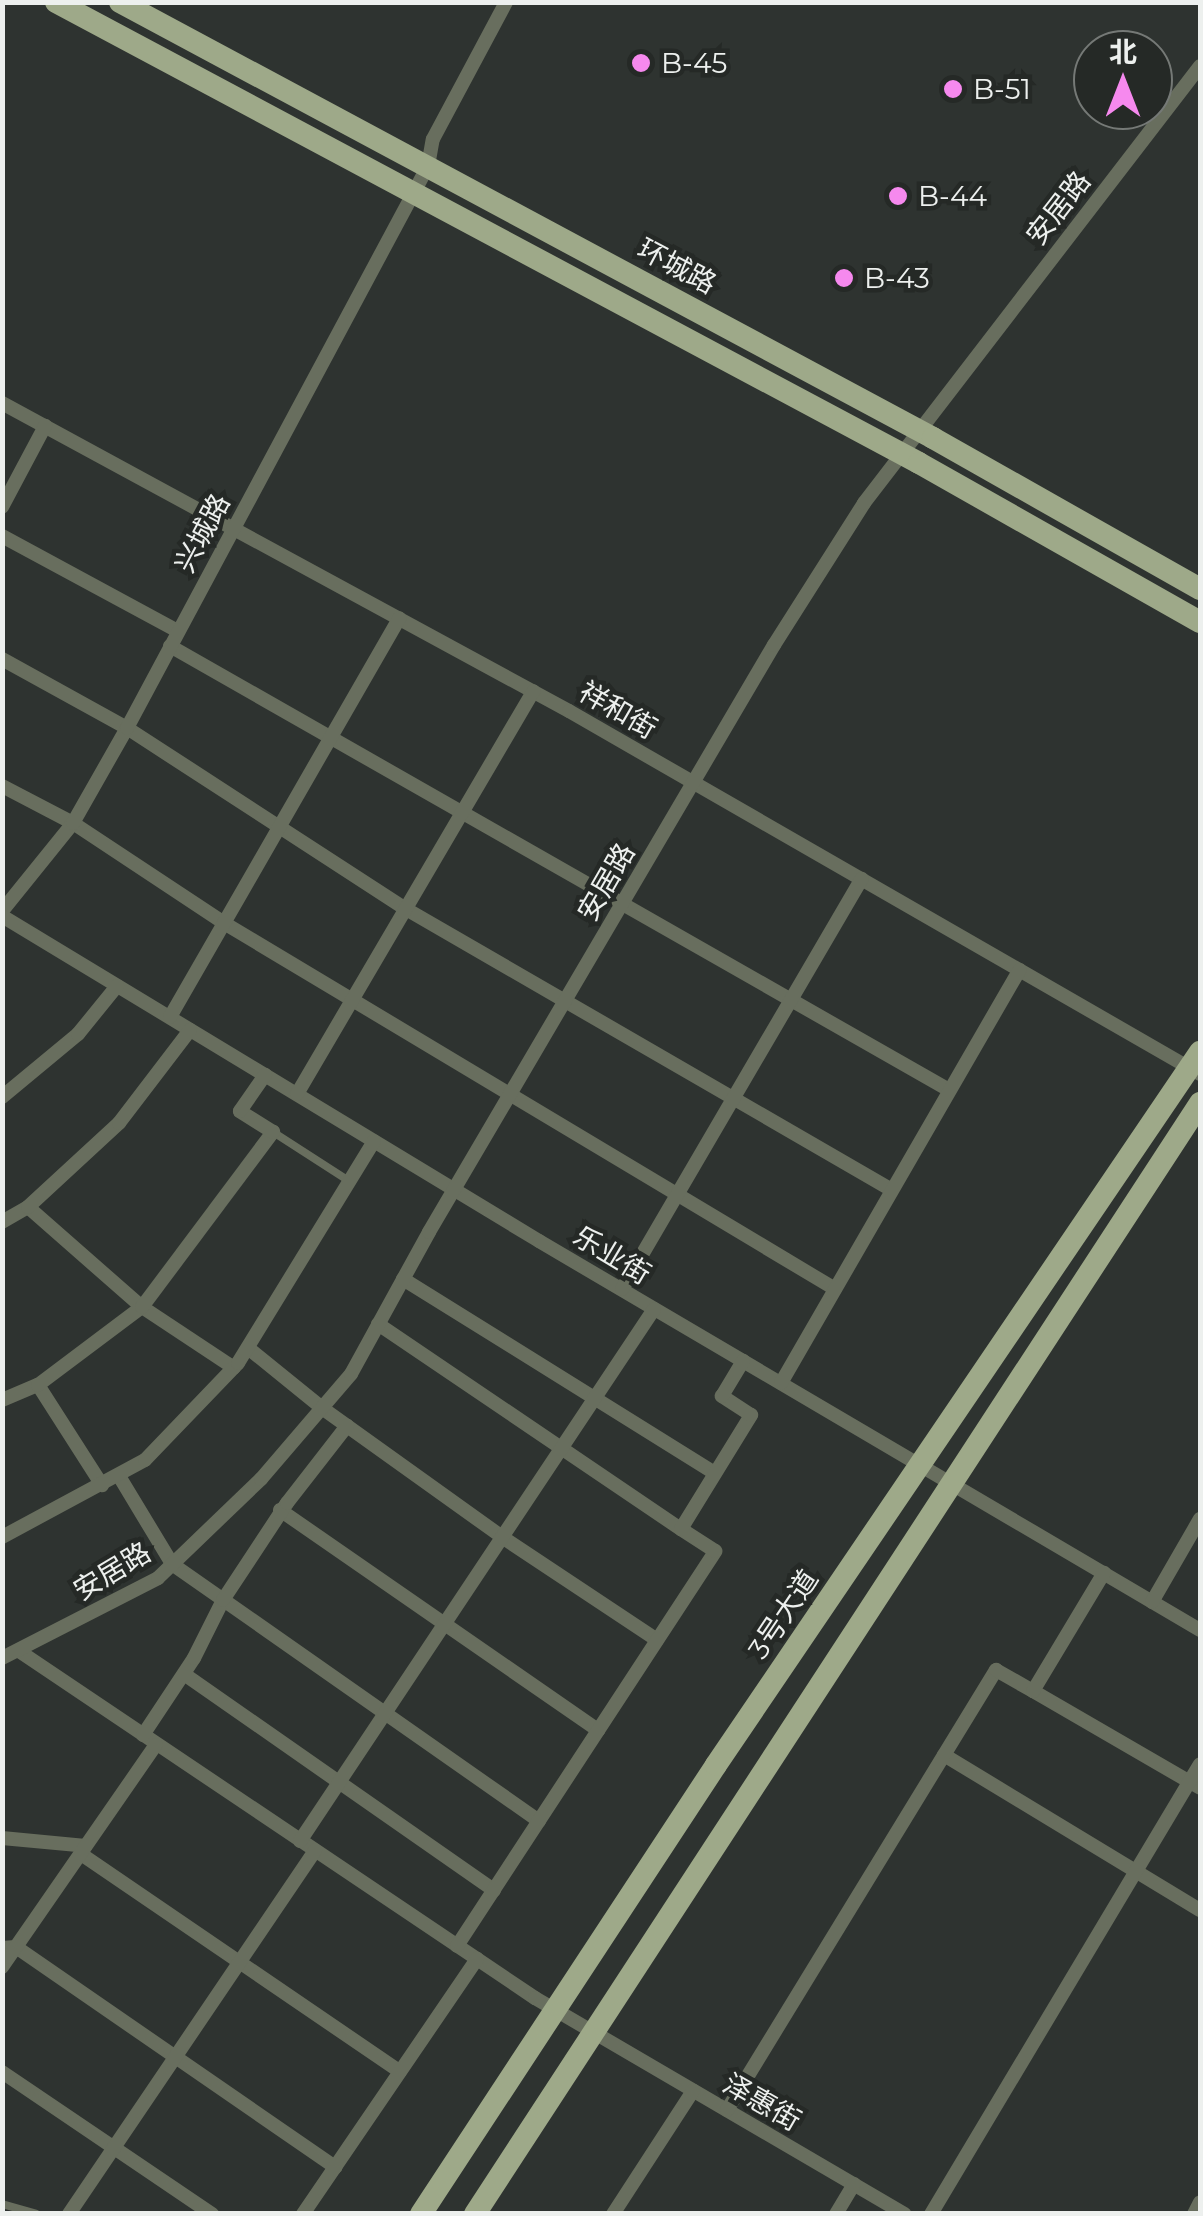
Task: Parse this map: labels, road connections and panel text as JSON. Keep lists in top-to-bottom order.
{
  "streets": {
    "main road": ["环城路", "3号大道"],
    "street": [
      "安居路",
      "兴城路",
      "祥和街",
      "乐业街",
      "泽惠街"
    ]
  },
  "crossings": [
    ["安居路", "环城路"],
    ["安居路", "祥和街"],
    ["安居路", "乐业街"],
    ["安居路", "泽惠街"],
    ["环城路", "兴城路"],
    ["兴城路", "祥和街"],
    ["兴城路", "乐业街"],
    ["祥和街", "3号大道"],
    ["乐业街", "3号大道"],
    ["3号大道", "泽惠街"]
  ],
  "places": [
    "B-45",
    "B-51",
    "B-44",
    "B-43"
  ],
  "north": "top"
}
